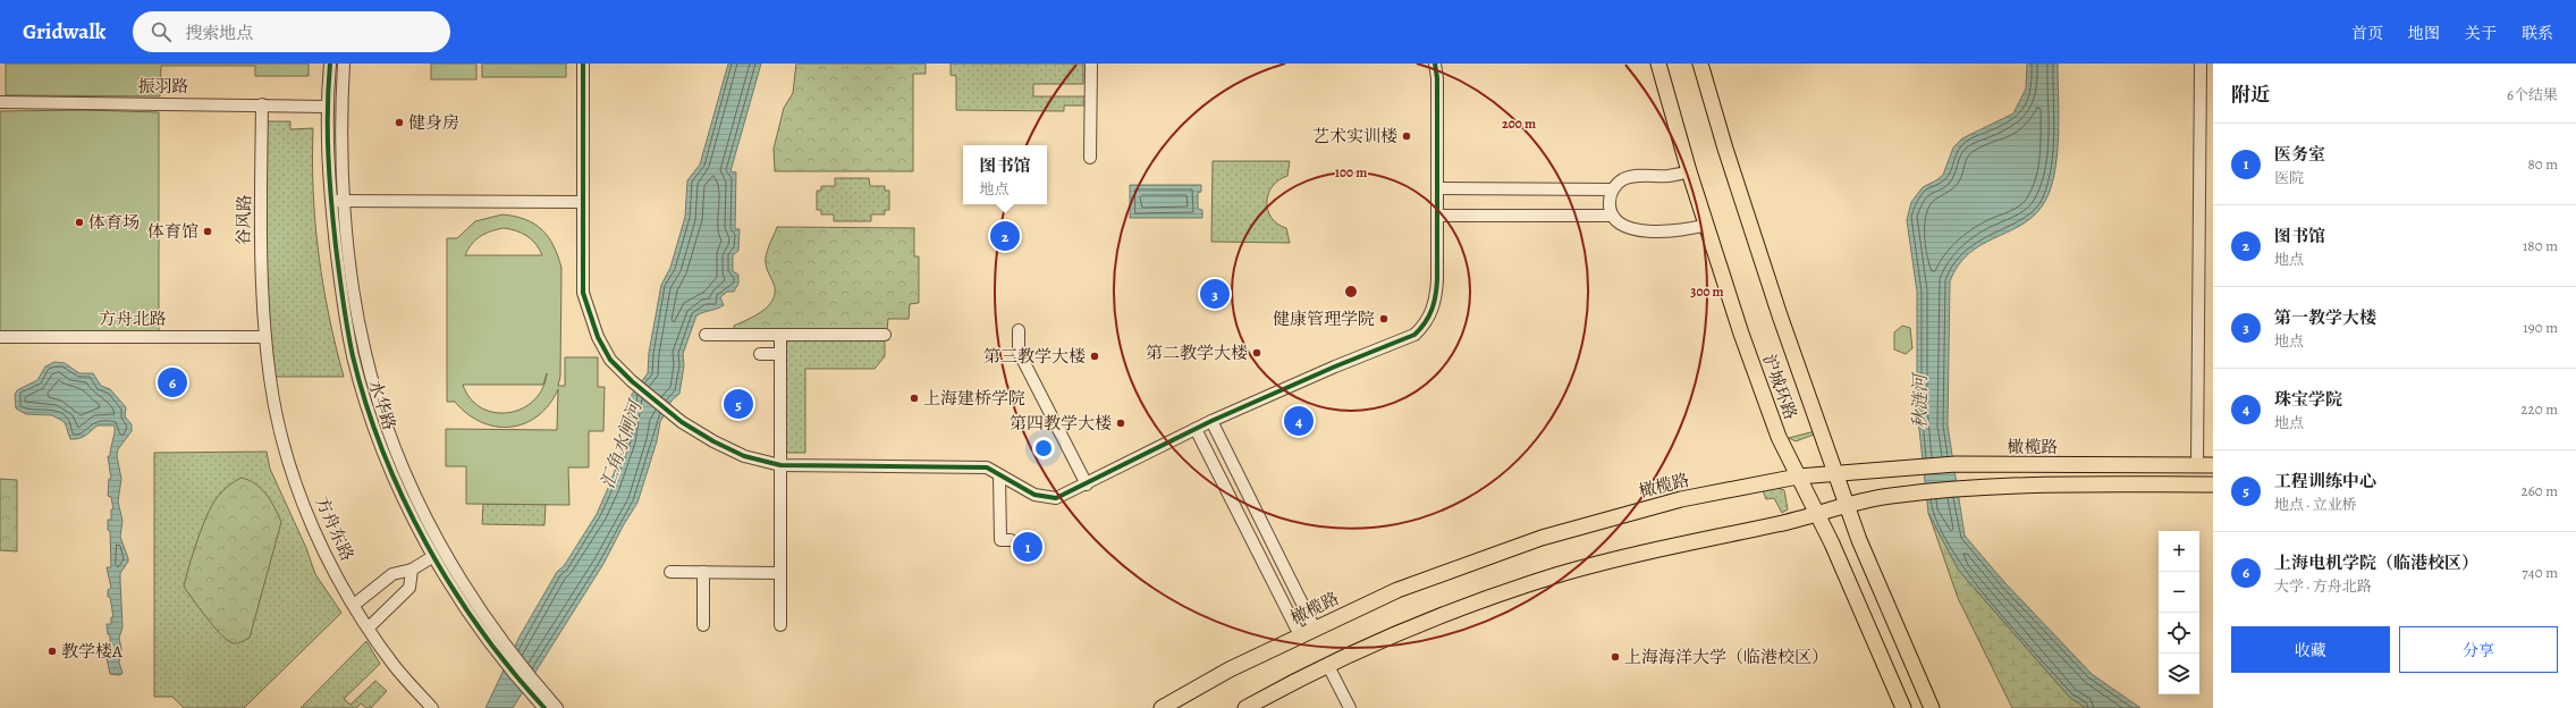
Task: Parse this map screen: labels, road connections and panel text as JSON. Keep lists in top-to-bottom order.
{
  "streets": {
    "main road": ["沪城环路", "橄榄路"],
    "street": [
      "振羽路",
      "谷风路",
      "方舟北路",
      "水华路",
      "方舟东路"
    ]
  },
  "crossings": [
    ["振羽路", "谷风路"],
    ["振羽路", "水华路"],
    ["谷风路", "方舟北路"],
    ["谷风路", "方舟东路"],
    ["方舟北路", "方舟东路"],
    ["沪城环路", "橄榄路"]
  ],
  "water": ["秋涟河", "汇角水闸河"],
  "places": [
    "健身房",
    "艺术实训楼",
    "体育场",
    "体育馆",
    "健康管理学院",
    "第二教学大楼",
    "第三教学大楼",
    "上海建桥学院",
    "第四教学大楼",
    "教学楼A",
    "上海海洋大学（临港校区）"
  ],
  "page": {
    "header": "Gridwalk",
    "search": "搜索地点",
    "nav": [
      "首页",
      "地图",
      "关于",
      "联系"
    ],
    "heading": ["附近", "6个结果"],
    "list": [
      {
        "mark": "1",
        "name": "医务室",
        "note": "医院",
        "value": "80 m"
      },
      {
        "mark": "2",
        "name": "图书馆",
        "note": "地点",
        "value": "180 m"
      },
      {
        "mark": "3",
        "name": "第一教学大楼",
        "note": "地点",
        "value": "190 m"
      },
      {
        "mark": "4",
        "name": "珠宝学院",
        "note": "地点",
        "value": "220 m"
      },
      {
        "mark": "5",
        "name": "工程训练中心",
        "note": "地点 · 立业桥",
        "value": "260 m"
      },
      {
        "mark": "6",
        "name": "上海电机学院（临港校区）",
        "note": "大学 · 方舟北路",
        "value": "740 m"
      }
    ],
    "popup": ["图书馆", "地点"],
    "pins": [
      "2",
      "3",
      "6",
      "5",
      "4",
      "1"
    ],
    "map_buttons": ["+", "−"],
    "buttons": ["收藏", "分享"]
  },
  "rings": ["200 m", "100 m", "300 m"]
}
